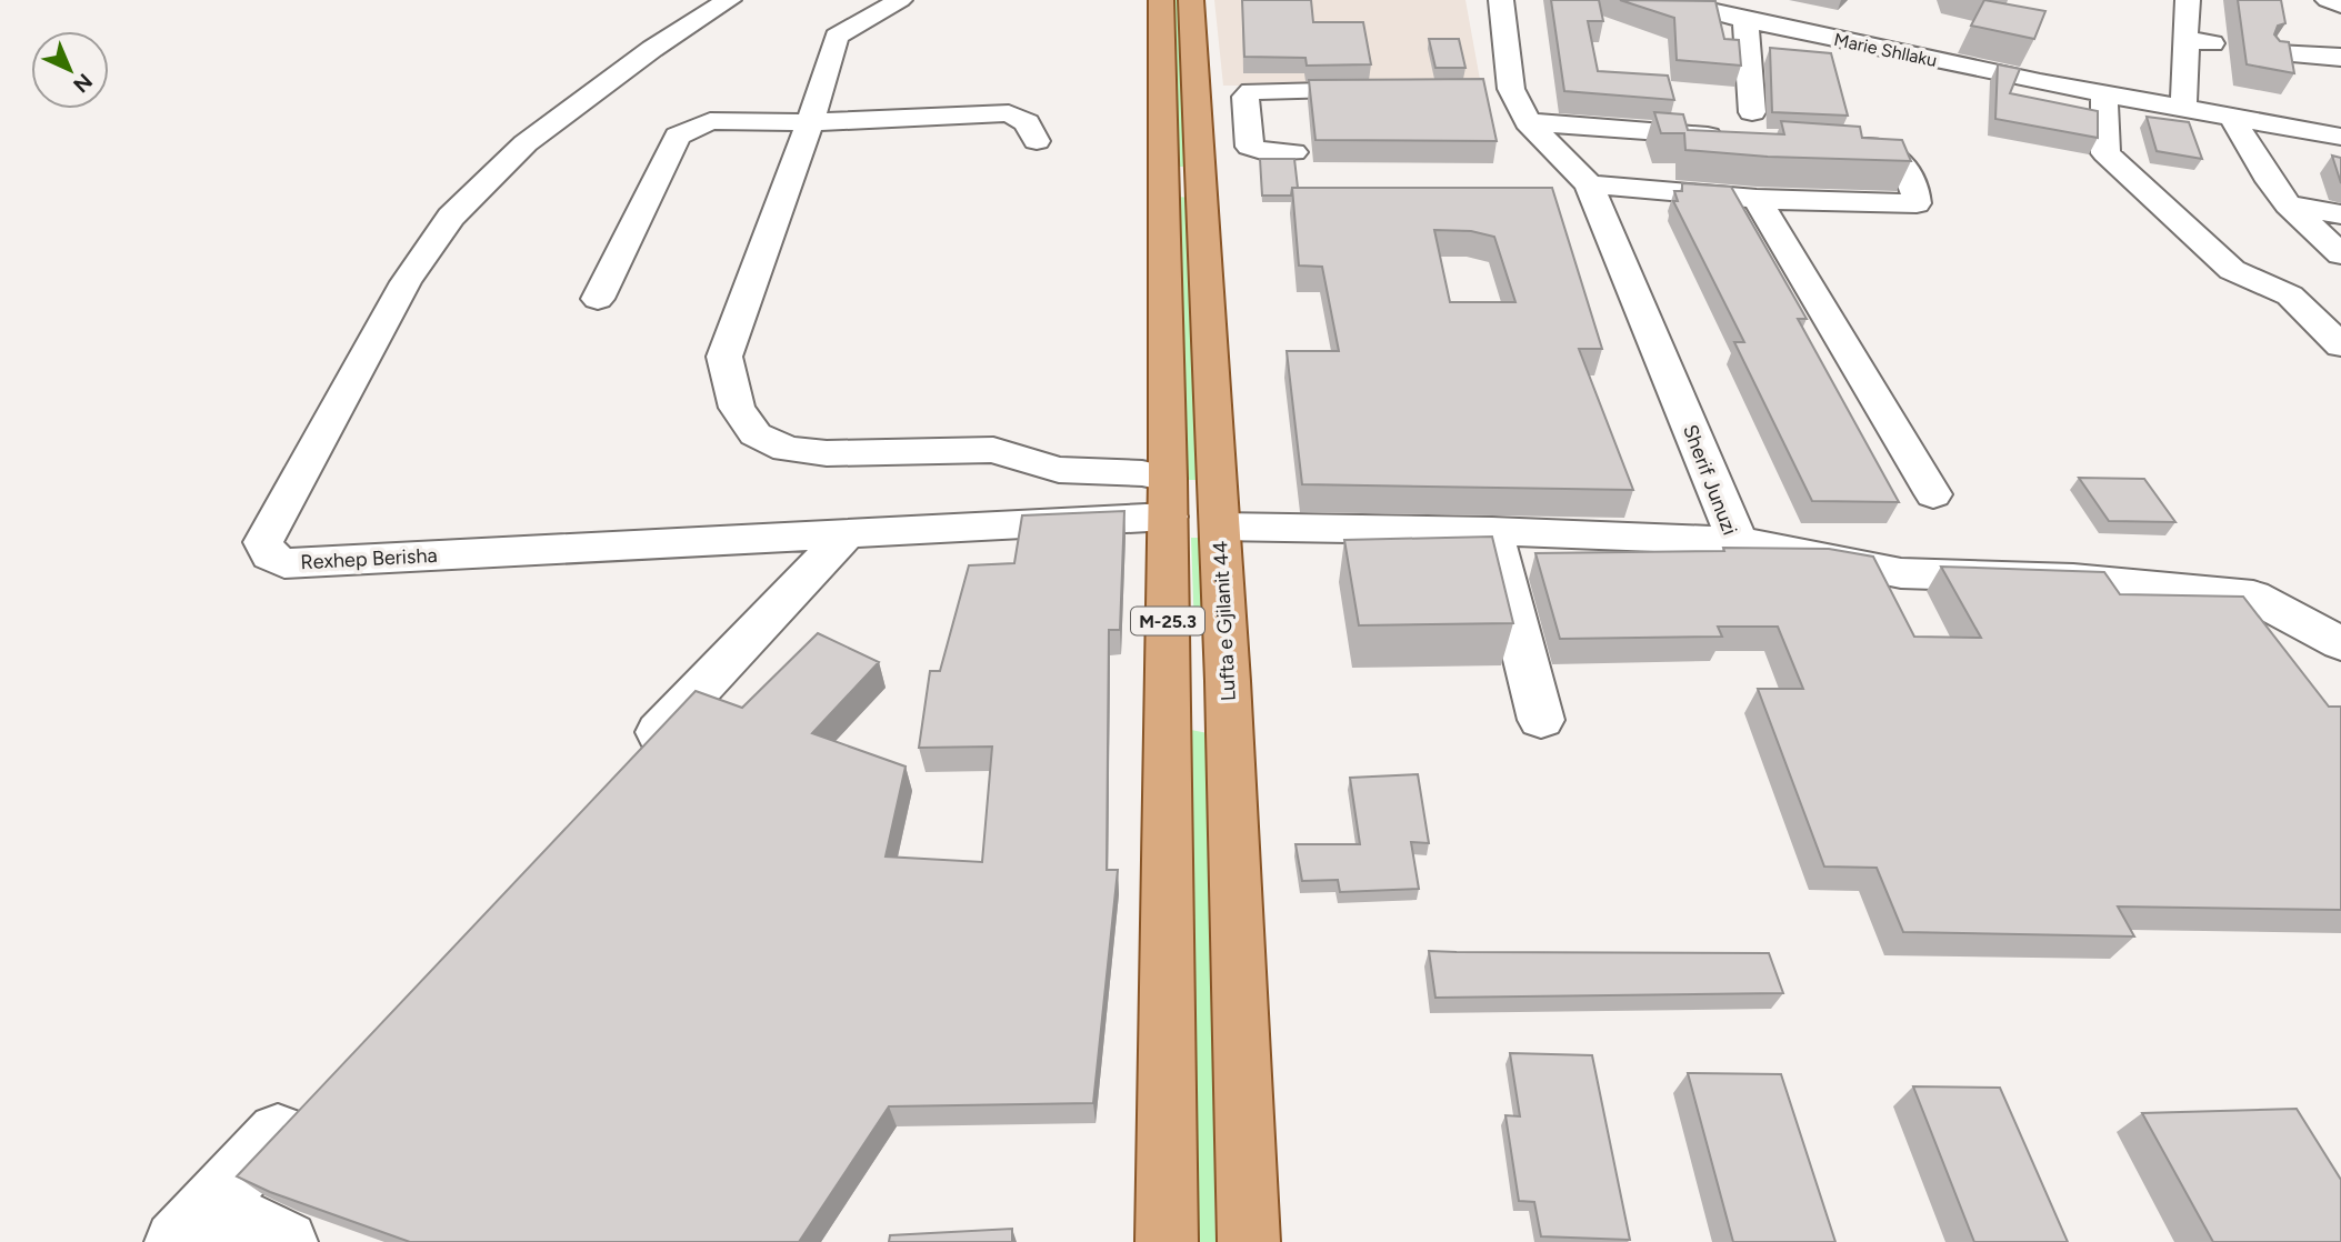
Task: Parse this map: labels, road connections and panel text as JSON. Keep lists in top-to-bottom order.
{
  "streets": {
    "main road": ["M-25.3", "Lufta e Gjilanit 44"],
    "street": ["Marie Shllaku", "Sherif Junuzi", "Rexhep Berisha"]
  },
  "crossings": [
    ["Sherif Junuzi", "Lufta e Gjilanit 44"],
    ["Rexhep Berisha", "M-25.3"]
  ],
  "north": "bottom right"
}
